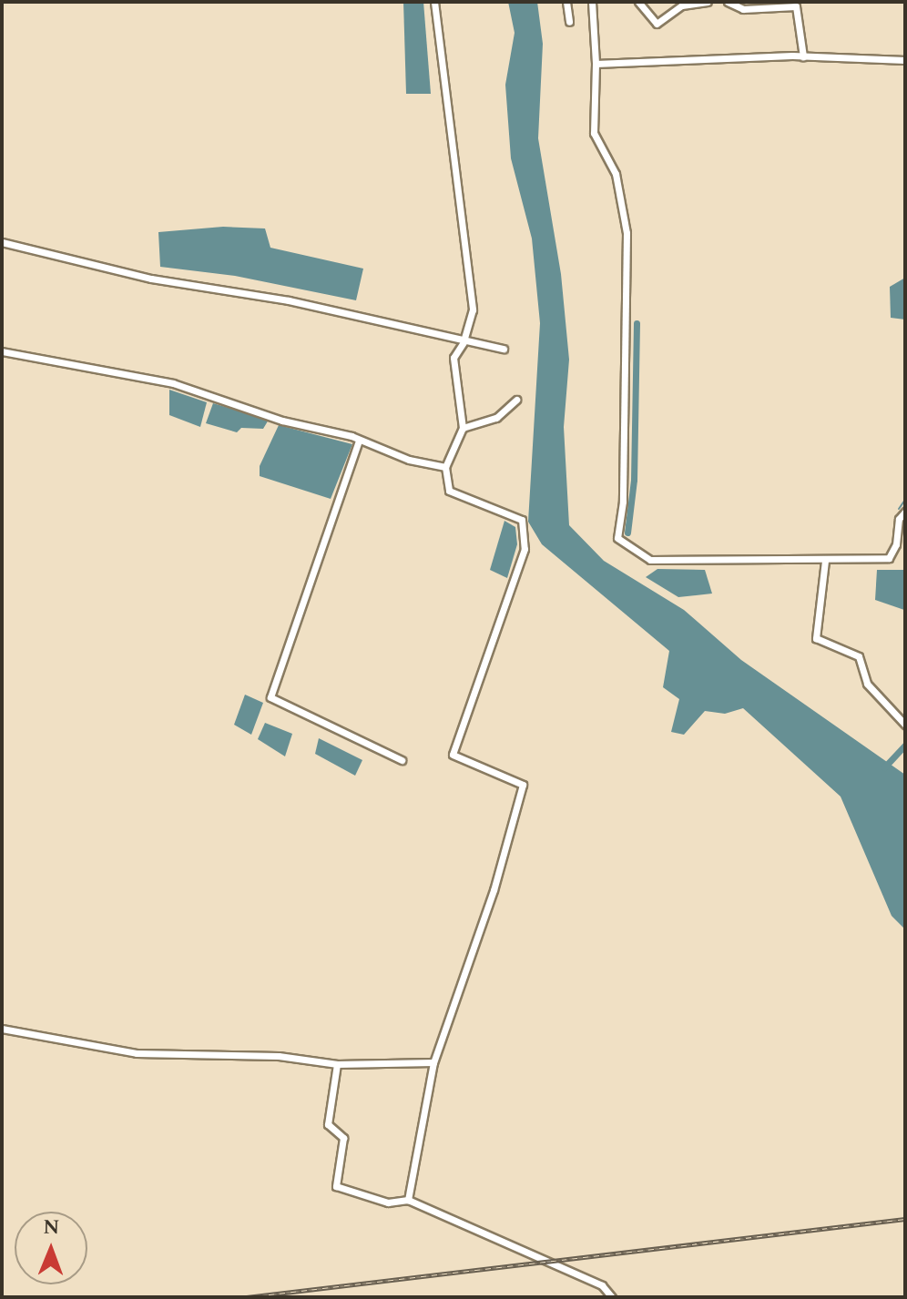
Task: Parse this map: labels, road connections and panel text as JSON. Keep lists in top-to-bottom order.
{
  "north": "top"
}
